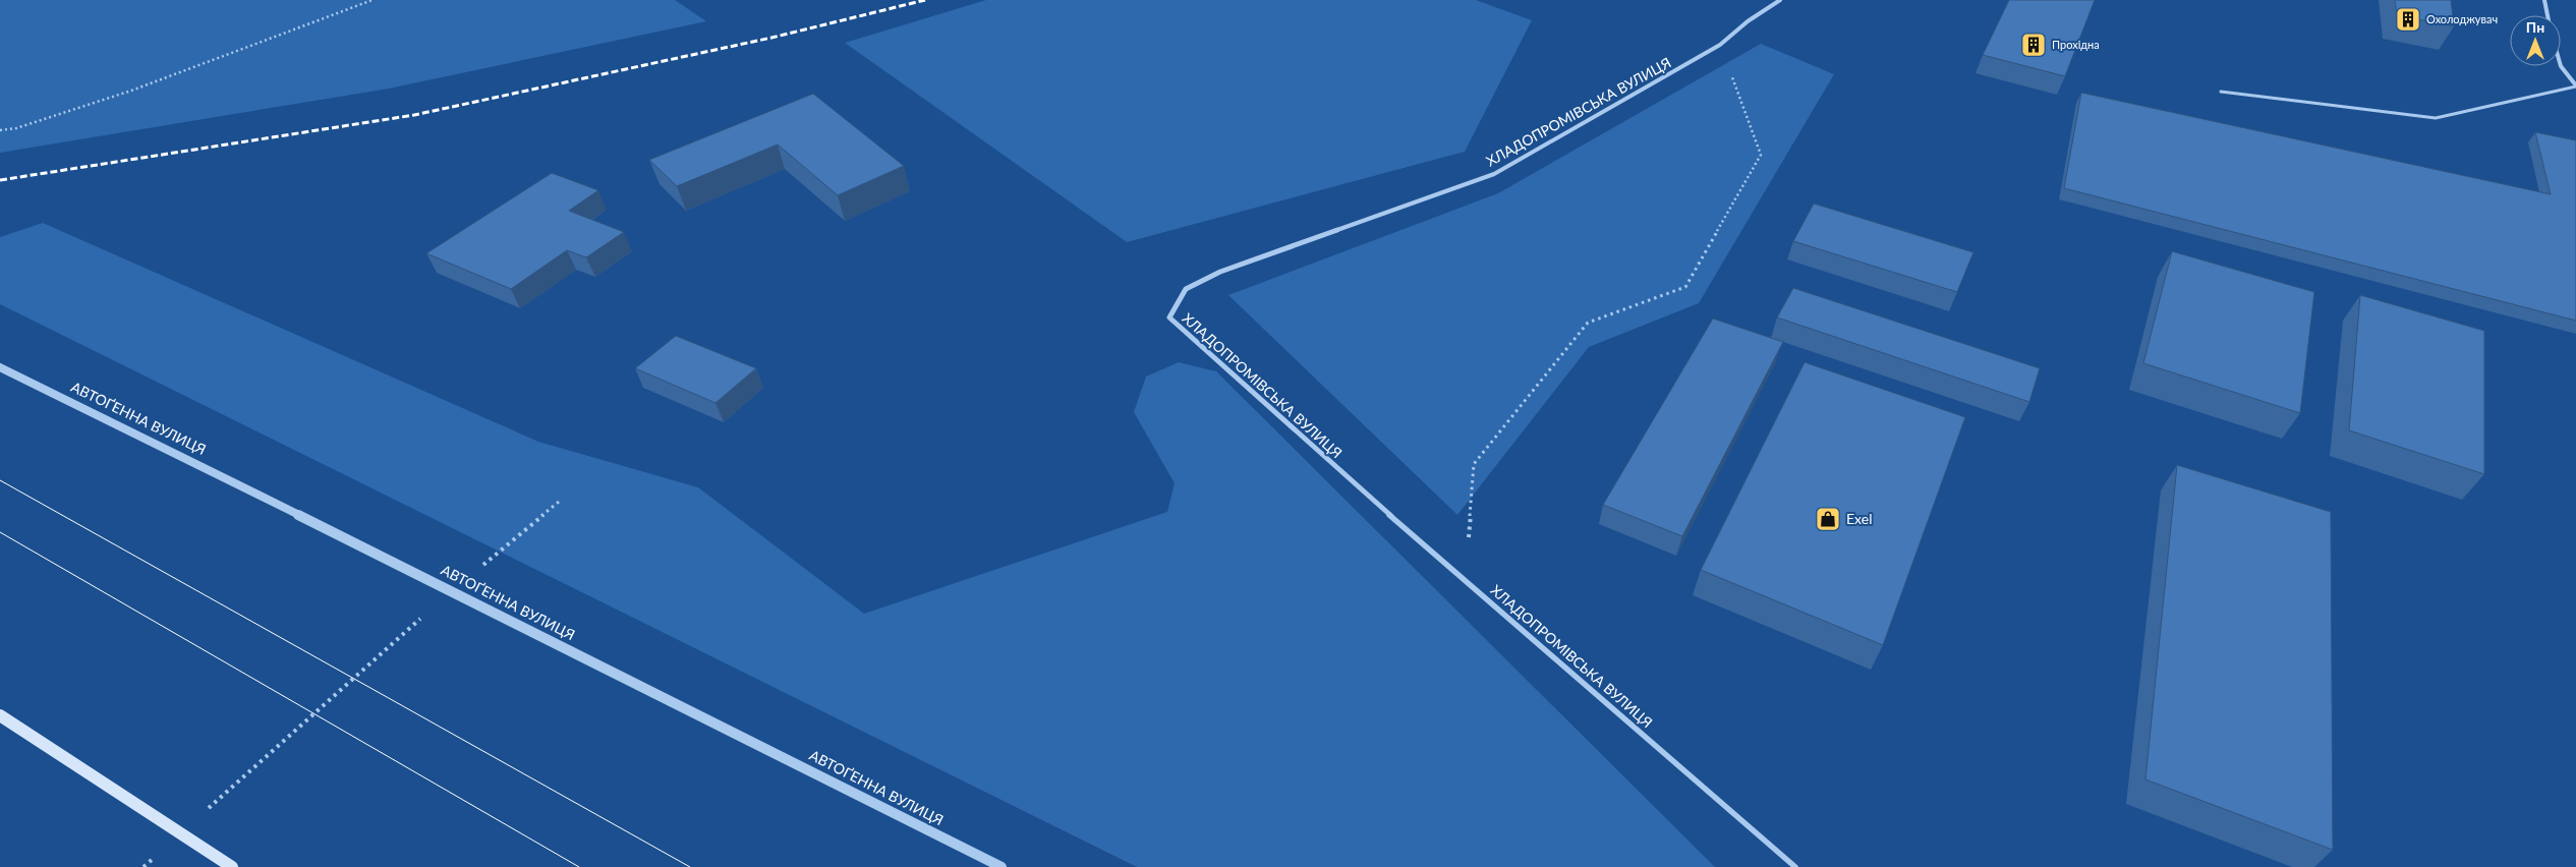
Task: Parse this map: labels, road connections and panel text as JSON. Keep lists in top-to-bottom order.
{
  "streets": {
    "street": ["ХЛАДОПРОМІВСЬКА ВУЛИЦЯ", "АВТОҐЕННА ВУЛИЦЯ"]
  },
  "places": {
    "building": ["Охолоджувач", "Прохідна"],
    "shop": ["Exel"]
  },
  "north": "top"
}
